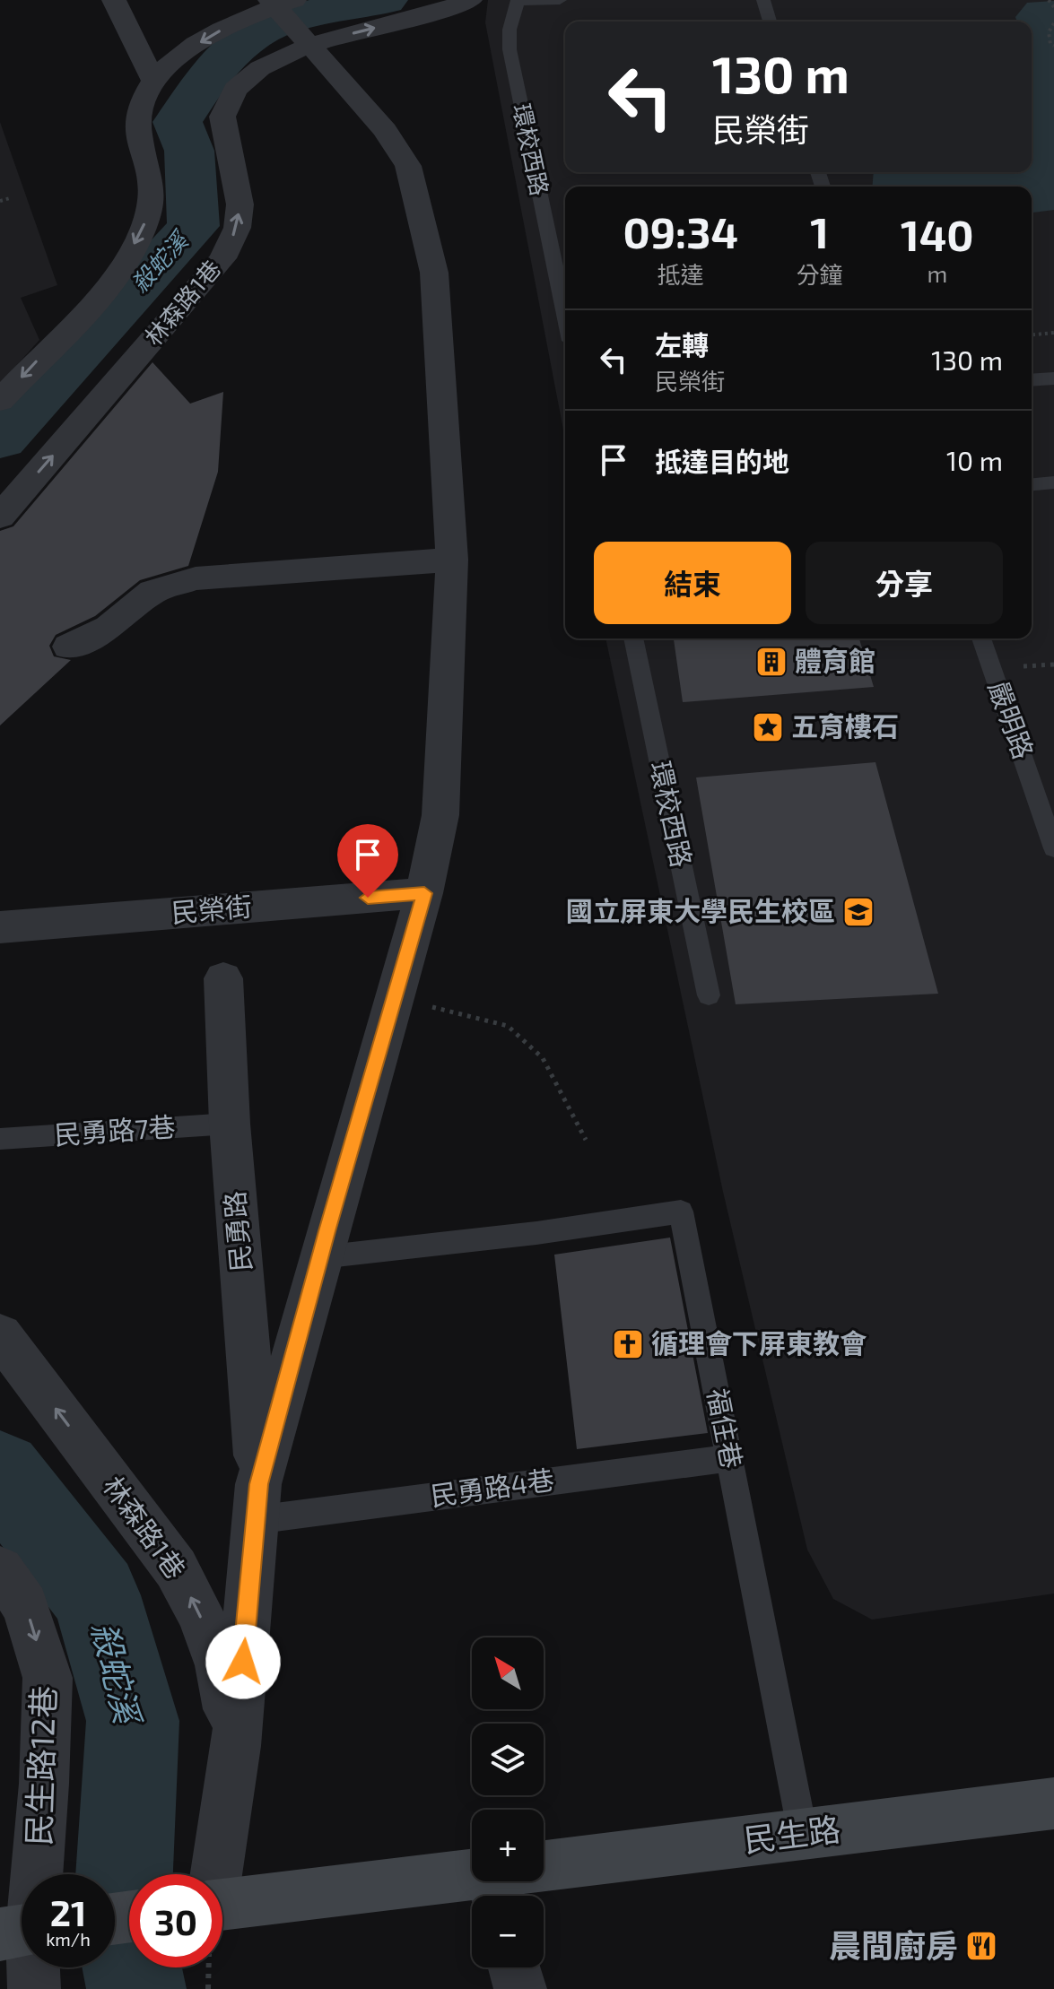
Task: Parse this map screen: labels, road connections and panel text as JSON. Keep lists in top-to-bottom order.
{
  "streets": {
    "street": [
      "林森路1巷",
      "民榮街",
      "民勇路",
      "民生路12巷",
      "民生路"
    ],
    "lane": [
      "環校西路",
      "嚴明路",
      "民勇路7巷",
      "福住巷",
      "民勇路4巷"
    ]
  },
  "crossings": [
    ["林森路1巷", "民勇路"],
    ["民榮街", "民勇路"],
    ["民勇路7巷", "民勇路"],
    ["民勇路", "福住巷"],
    ["民勇路", "民勇路4巷"],
    ["福住巷", "民勇路4巷"],
    ["福住巷", "民生路"]
  ],
  "one_way": ["民生路12巷"],
  "water": ["殺蛇溪"],
  "places": {
    "building": ["體育館"],
    "place": ["五育樓石"],
    "school or university": ["國立屏東大學民生校區"],
    "church": ["循理會下屏東教會"],
    "restaurant": ["晨間廚房"]
  },
  "north": "top left",
  "page": {
    "turn": ["130 m", "民榮街"],
    "eta": [
      "09:34",
      "抵達",
      "1",
      "分鐘",
      "140",
      "m"
    ],
    "list": [
      {
        "name": "左轉",
        "note": "民榮街",
        "value": "130 m"
      },
      {
        "name": "抵達目的地",
        "value": "10 m"
      }
    ],
    "buttons": ["結束", "分享"],
    "map_buttons": ["+", "−"],
    "speed": "21 km/h",
    "limit": "30"
  }
}
